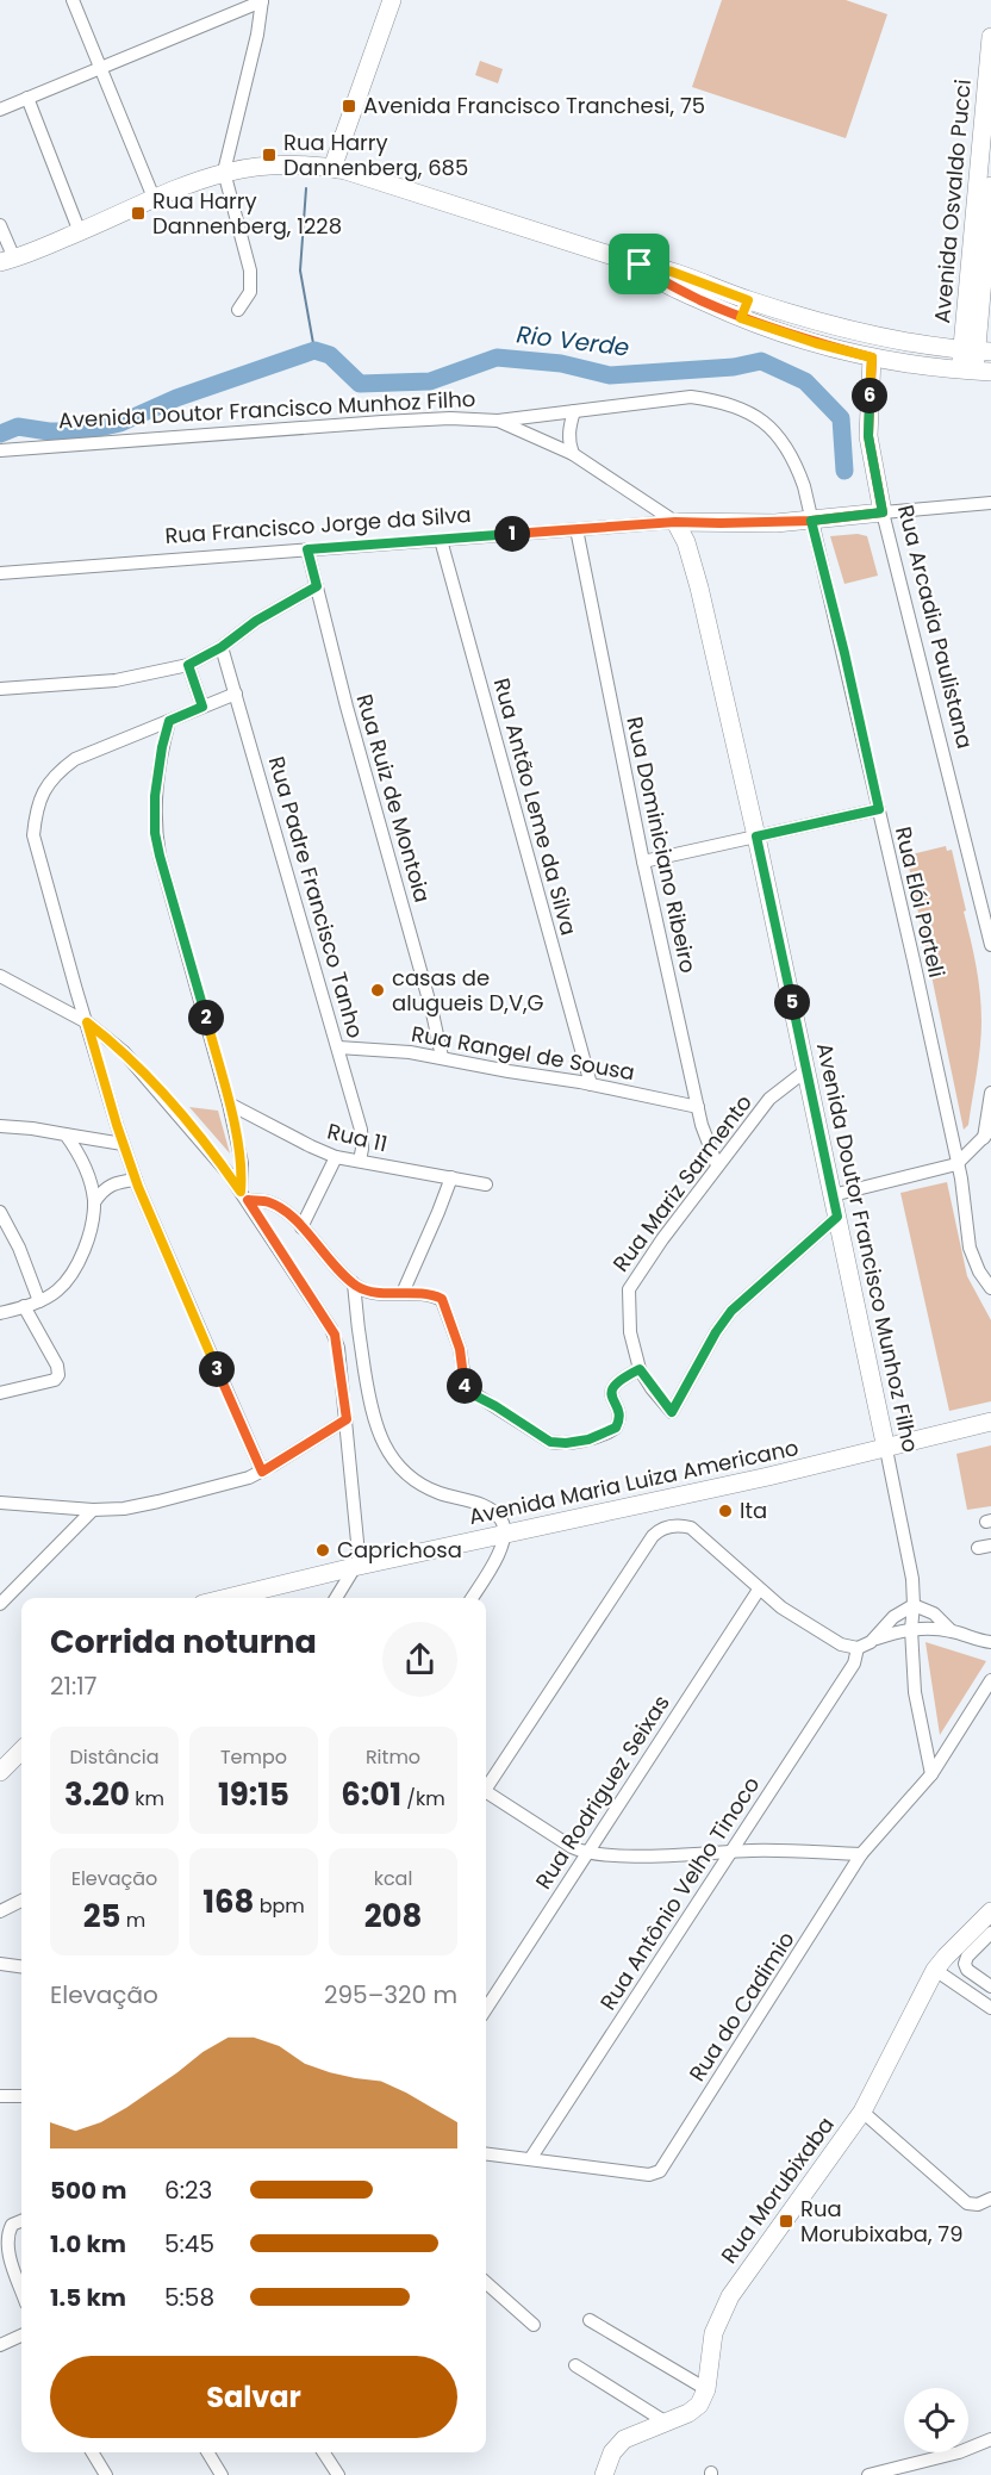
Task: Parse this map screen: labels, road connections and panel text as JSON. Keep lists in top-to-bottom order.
{
  "streets": {
    "main road": [
      "Avenida Osvaldo Pucci",
      "Avenida Doutor Francisco Munhoz Filho",
      "Rua Francisco Jorge da Silva",
      "Rua Arcadia Paulistana",
      "Avenida Maria Luiza Americano",
      "Rua Morubixaba"
    ],
    "street": [
      "Rua Ruiz de Montoia",
      "Rua Antão Leme da Silva",
      "Rua Dominiciano Ribeiro",
      "Rua Padre Francisco Tanho",
      "Rua Elói Porteli",
      "Rua Rangel de Sousa",
      "Rua 11",
      "Rua Mariz Sarmento",
      "Rua Rodriguez Seixas",
      "Rua Antônio Velho Tinoco",
      "Rua do Cadimio"
    ]
  },
  "crossings": [
    ["Avenida Doutor Francisco Munhoz Filho", "Rua Francisco Jorge da Silva"],
    ["Avenida Doutor Francisco Munhoz Filho", "Rua Elói Porteli"],
    ["Avenida Doutor Francisco Munhoz Filho", "Rua Mariz Sarmento"],
    ["Avenida Doutor Francisco Munhoz Filho", "Avenida Maria Luiza Americano"],
    ["Avenida Doutor Francisco Munhoz Filho", "Rua do Cadimio"],
    ["Rua Francisco Jorge da Silva", "Rua Arcadia Paulistana"],
    ["Rua Francisco Jorge da Silva", "Rua Ruiz de Montoia"],
    ["Rua Francisco Jorge da Silva", "Rua Antão Leme da Silva"],
    ["Rua Francisco Jorge da Silva", "Rua Dominiciano Ribeiro"],
    ["Rua Francisco Jorge da Silva", "Rua Elói Porteli"],
    ["Rua Ruiz de Montoia", "Rua Rangel de Sousa"],
    ["Rua Antão Leme da Silva", "Rua Rangel de Sousa"],
    ["Rua Dominiciano Ribeiro", "Rua Rangel de Sousa"],
    ["Rua Dominiciano Ribeiro", "Rua Mariz Sarmento"],
    ["Rua Padre Francisco Tanho", "Rua Rangel de Sousa"],
    ["Rua Padre Francisco Tanho", "Rua 11"],
    ["Rua Antônio Velho Tinoco", "Rua do Cadimio"]
  ],
  "water": ["Rio Verde"],
  "places": {
    "transit": [
      "Avenida Francisco Tranchesi, 75",
      "Rua Harry Dannenberg, 685",
      "Rua Harry Dannenberg, 1228",
      "Rua Morubixaba, 79"
    ],
    "other": ["casas de alugueis D,V,G", "Ita", "Caprichosa"]
  },
  "page": {
    "pins": [
      "6",
      "1",
      "5",
      "2",
      "3",
      "4"
    ],
    "heading": ["Corrida noturna", "21:17"],
    "stats": [
      ["Distância", "3.20 km"],
      ["Tempo", "19:15"],
      ["Ritmo", "6:01 /km"],
      ["Elevação", "25 m"],
      ["168 bpm"],
      ["kcal", "208"]
    ],
    "chart": ["Elevação", "295–320 m"],
    "list": [
      {
        "name": "500 m",
        "note": "6:23"
      },
      {
        "name": "1.0 km",
        "note": "5:45"
      },
      {
        "name": "1.5 km",
        "note": "5:58"
      }
    ],
    "buttons": "Salvar"
  }
}
